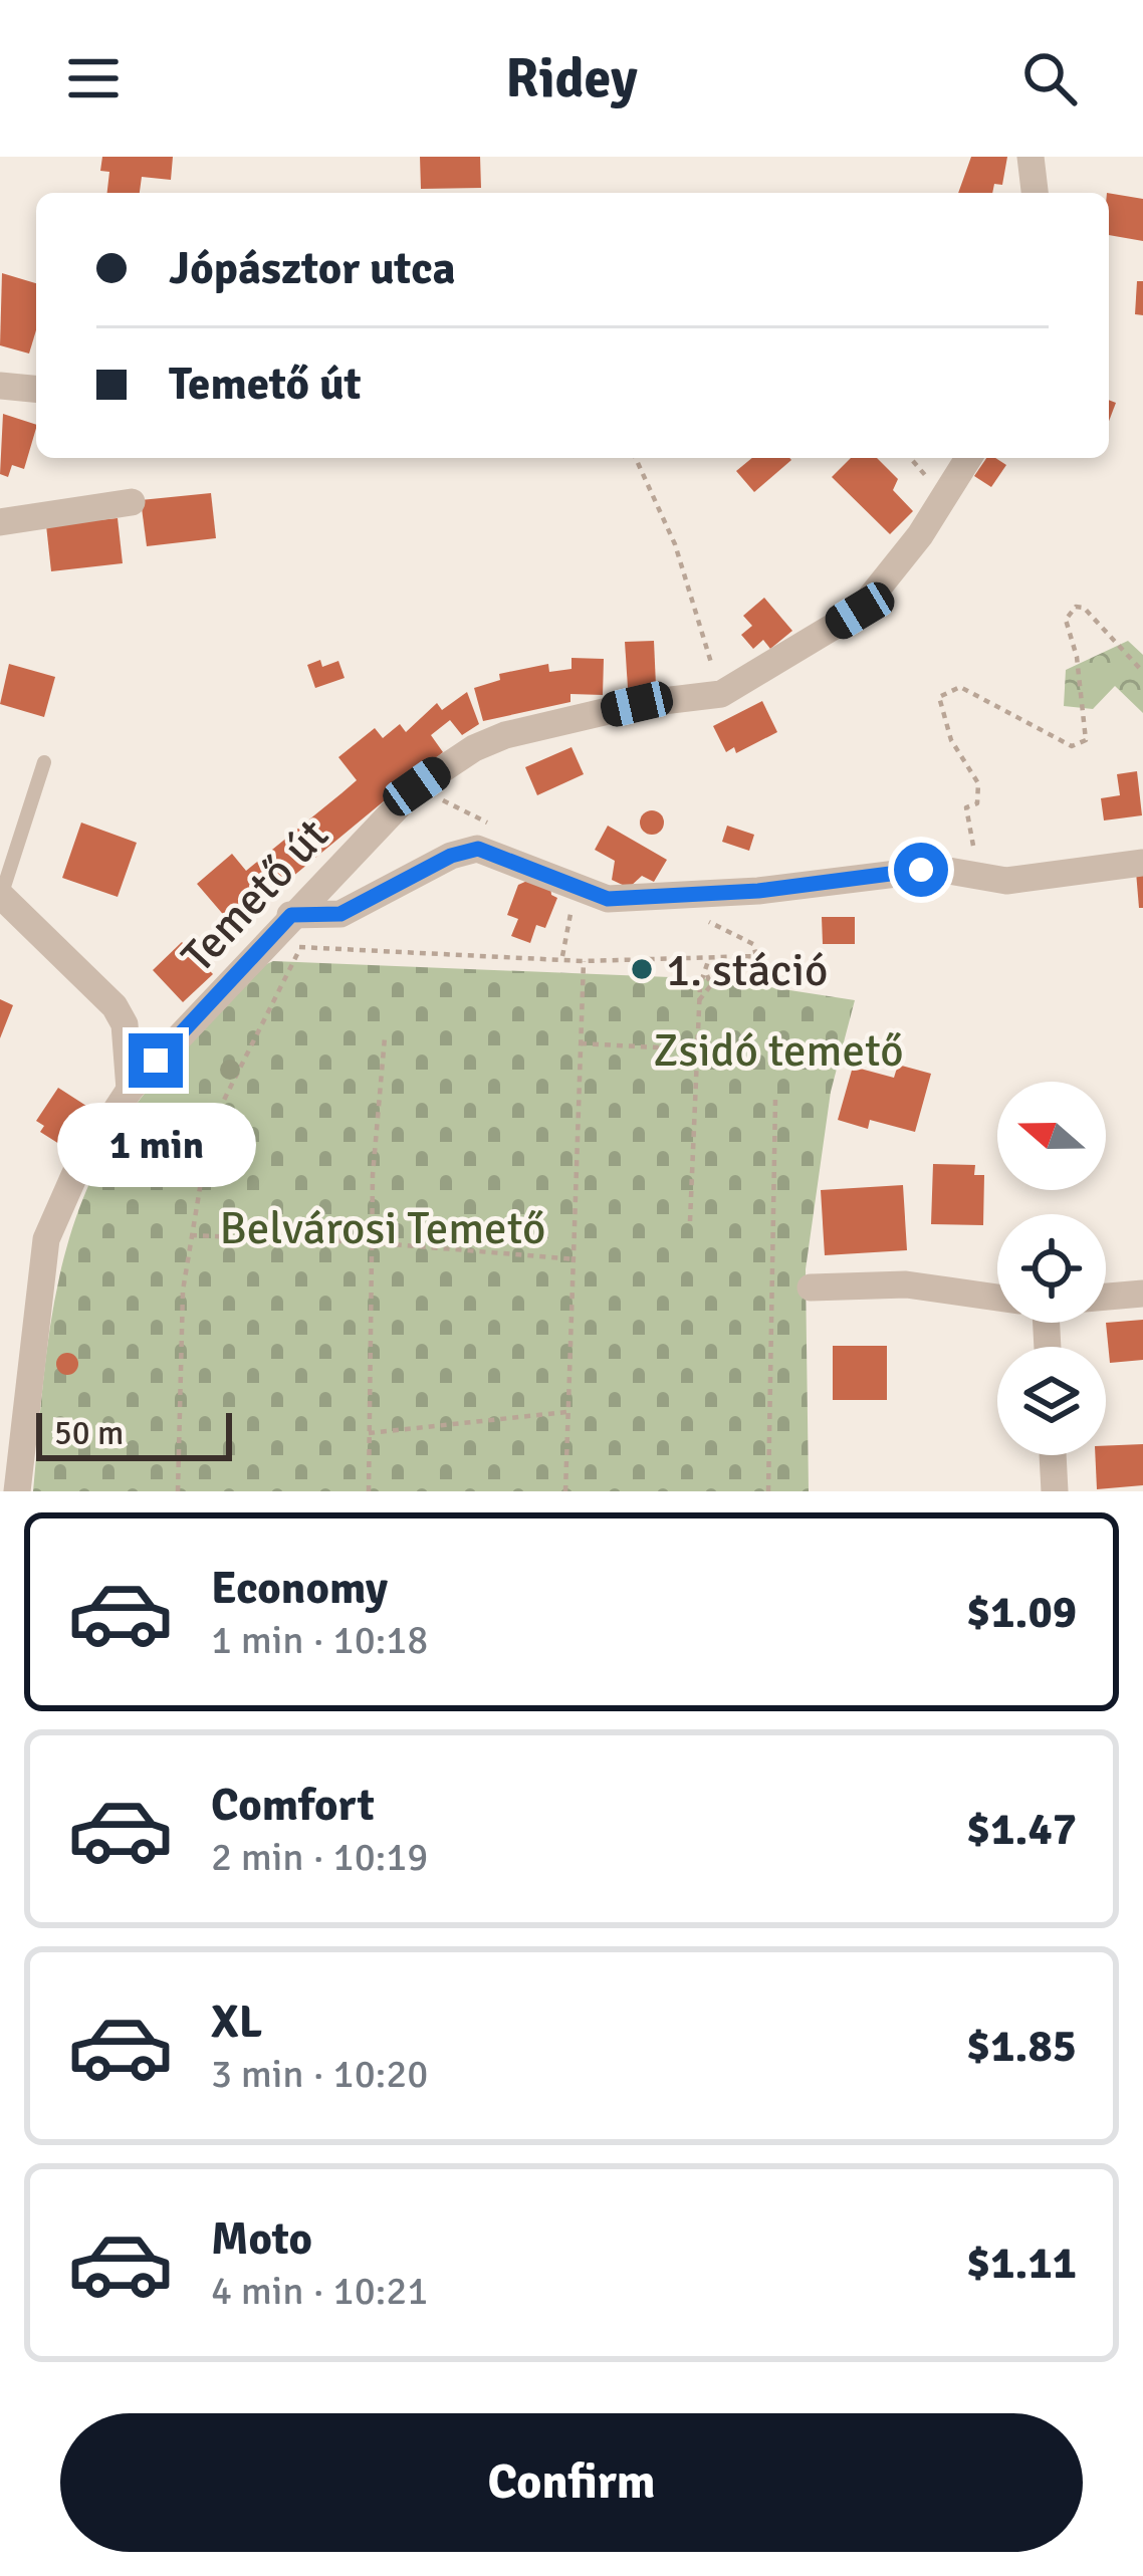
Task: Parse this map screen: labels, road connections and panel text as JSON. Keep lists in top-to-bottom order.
{
  "streets": {
    "street": ["Temető út"]
  },
  "parks": ["Zsidó temető", "Belvárosi Temető"],
  "places": ["1. stáció"],
  "scale_bar": "50 m",
  "north": "left",
  "page": {
    "header": "Ridey",
    "banner": ["Jópásztor utca", "Temető út"],
    "bubble": "1 min",
    "scale": "50 m",
    "list": [
      {
        "name": "Economy",
        "note": "1 min · 10:18",
        "value": "$1.09"
      },
      {
        "name": "Comfort",
        "note": "2 min · 10:19",
        "value": "$1.47"
      },
      {
        "name": "XL",
        "note": "3 min · 10:20",
        "value": "$1.85"
      },
      {
        "name": "Moto",
        "note": "4 min · 10:21",
        "value": "$1.11"
      }
    ],
    "buttons": "Confirm"
  }
}
